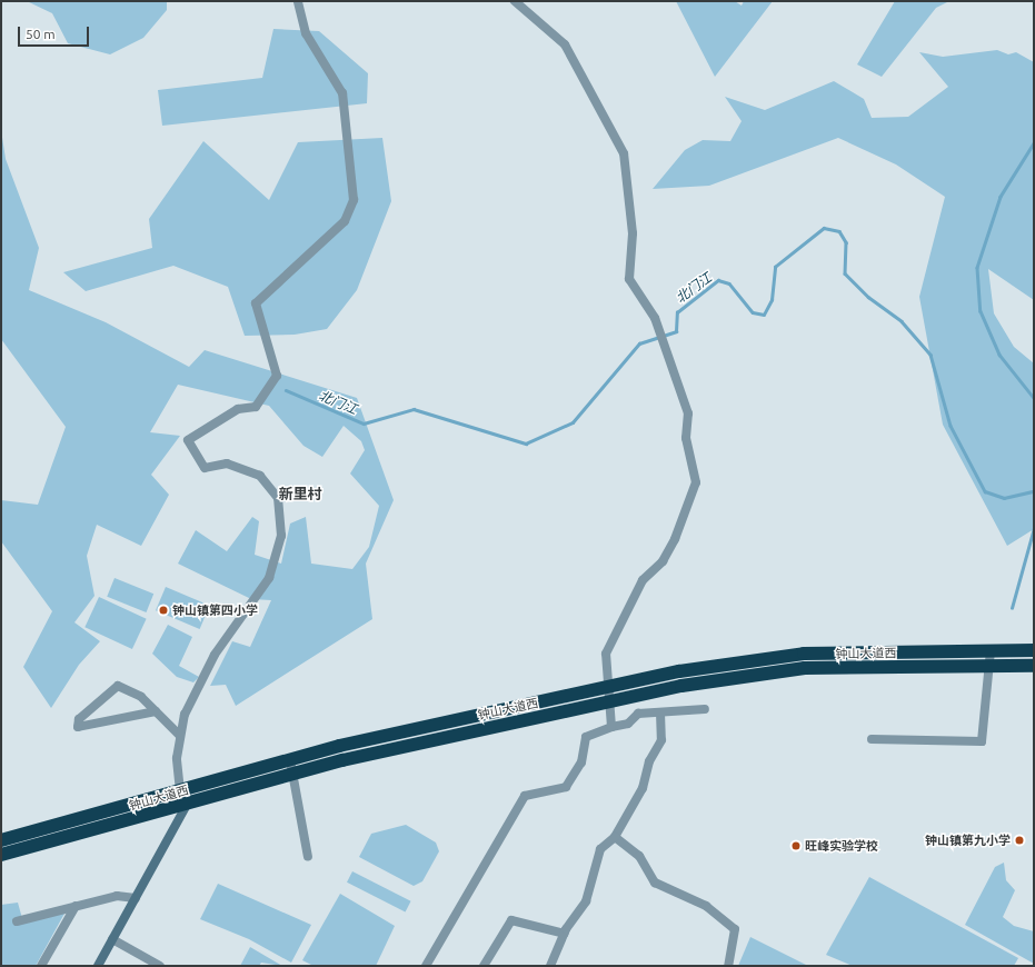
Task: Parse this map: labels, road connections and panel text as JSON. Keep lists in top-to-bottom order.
{
  "streets": {
    "highway": ["钟山大道西"]
  },
  "districts": ["新里村"],
  "water": ["北门江"],
  "places": ["钟山镇第四小学", "钟山镇第九小学", "旺峰实验学校"],
  "scale_bar": "50 m"
}
